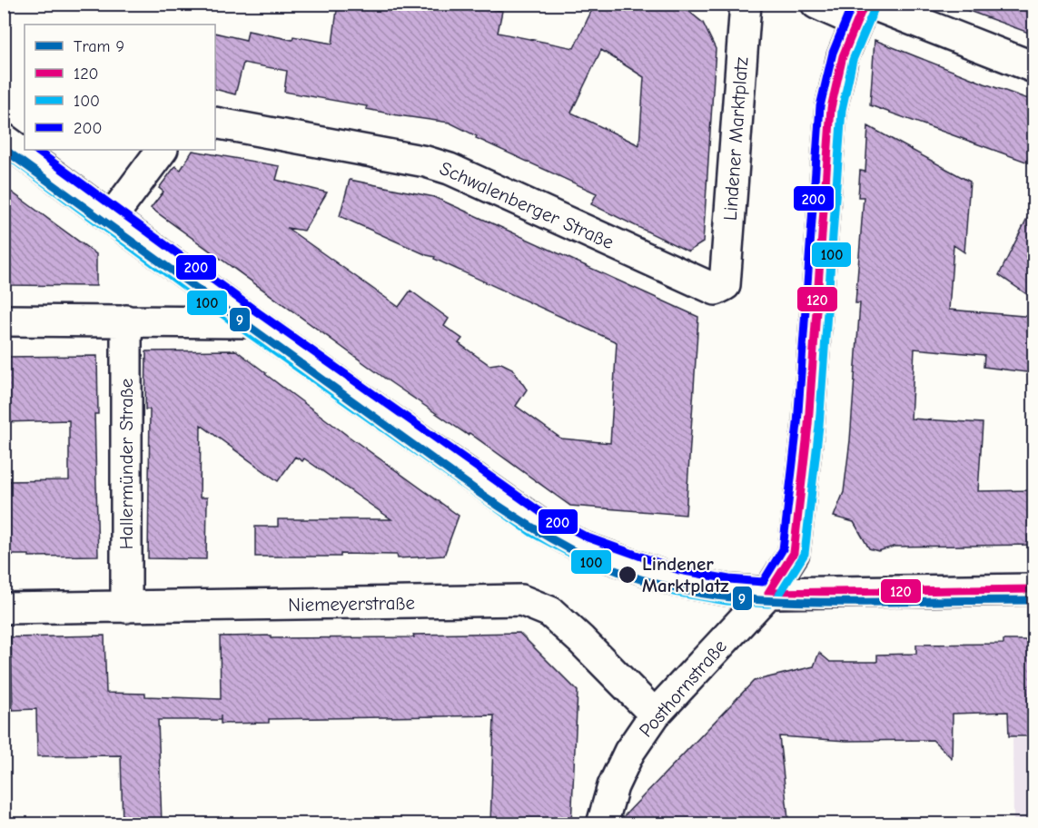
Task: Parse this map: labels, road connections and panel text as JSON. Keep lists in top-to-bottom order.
{
  "streets": {
    "street": [
      "Lindener Marktplatz",
      "Schwalenberger Straße",
      "Hallermünder Straße",
      "Niemeyerstraße",
      "Posthornstraße"
    ]
  },
  "crossings": [
    ["Lindener Marktplatz", "Schwalenberger Straße"],
    ["Hallermünder Straße", "Niemeyerstraße"],
    ["Niemeyerstraße", "Posthornstraße"]
  ],
  "places": ["Lindener Marktplatz"],
  "lines": [
    "transit line 120",
    "transit line 200",
    "transit line 100",
    "tram line 9"
  ],
  "legend": [
    "Tram 9",
    "120",
    "100",
    "200"
  ]
}
